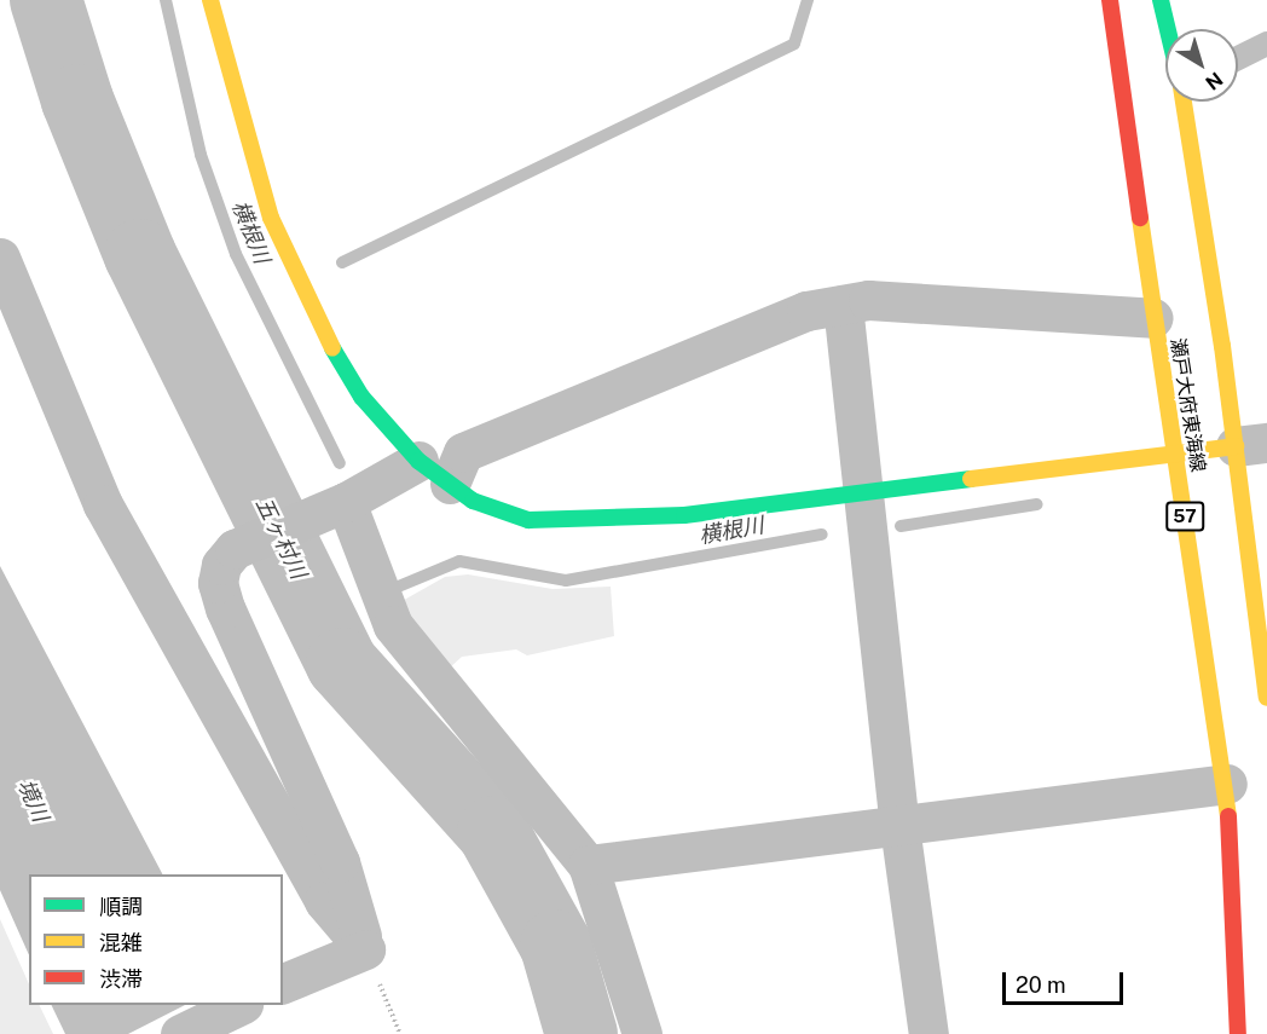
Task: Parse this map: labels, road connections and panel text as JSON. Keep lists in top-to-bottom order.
{
  "streets": {
    "main road": ["瀬戸大府東海線", "57"]
  },
  "water": ["横根川", "五ヶ村川", "境川"],
  "legend": ["順調", "混雑", "渋滞"],
  "scale_bar": "20 m",
  "north": "bottom right"
}
